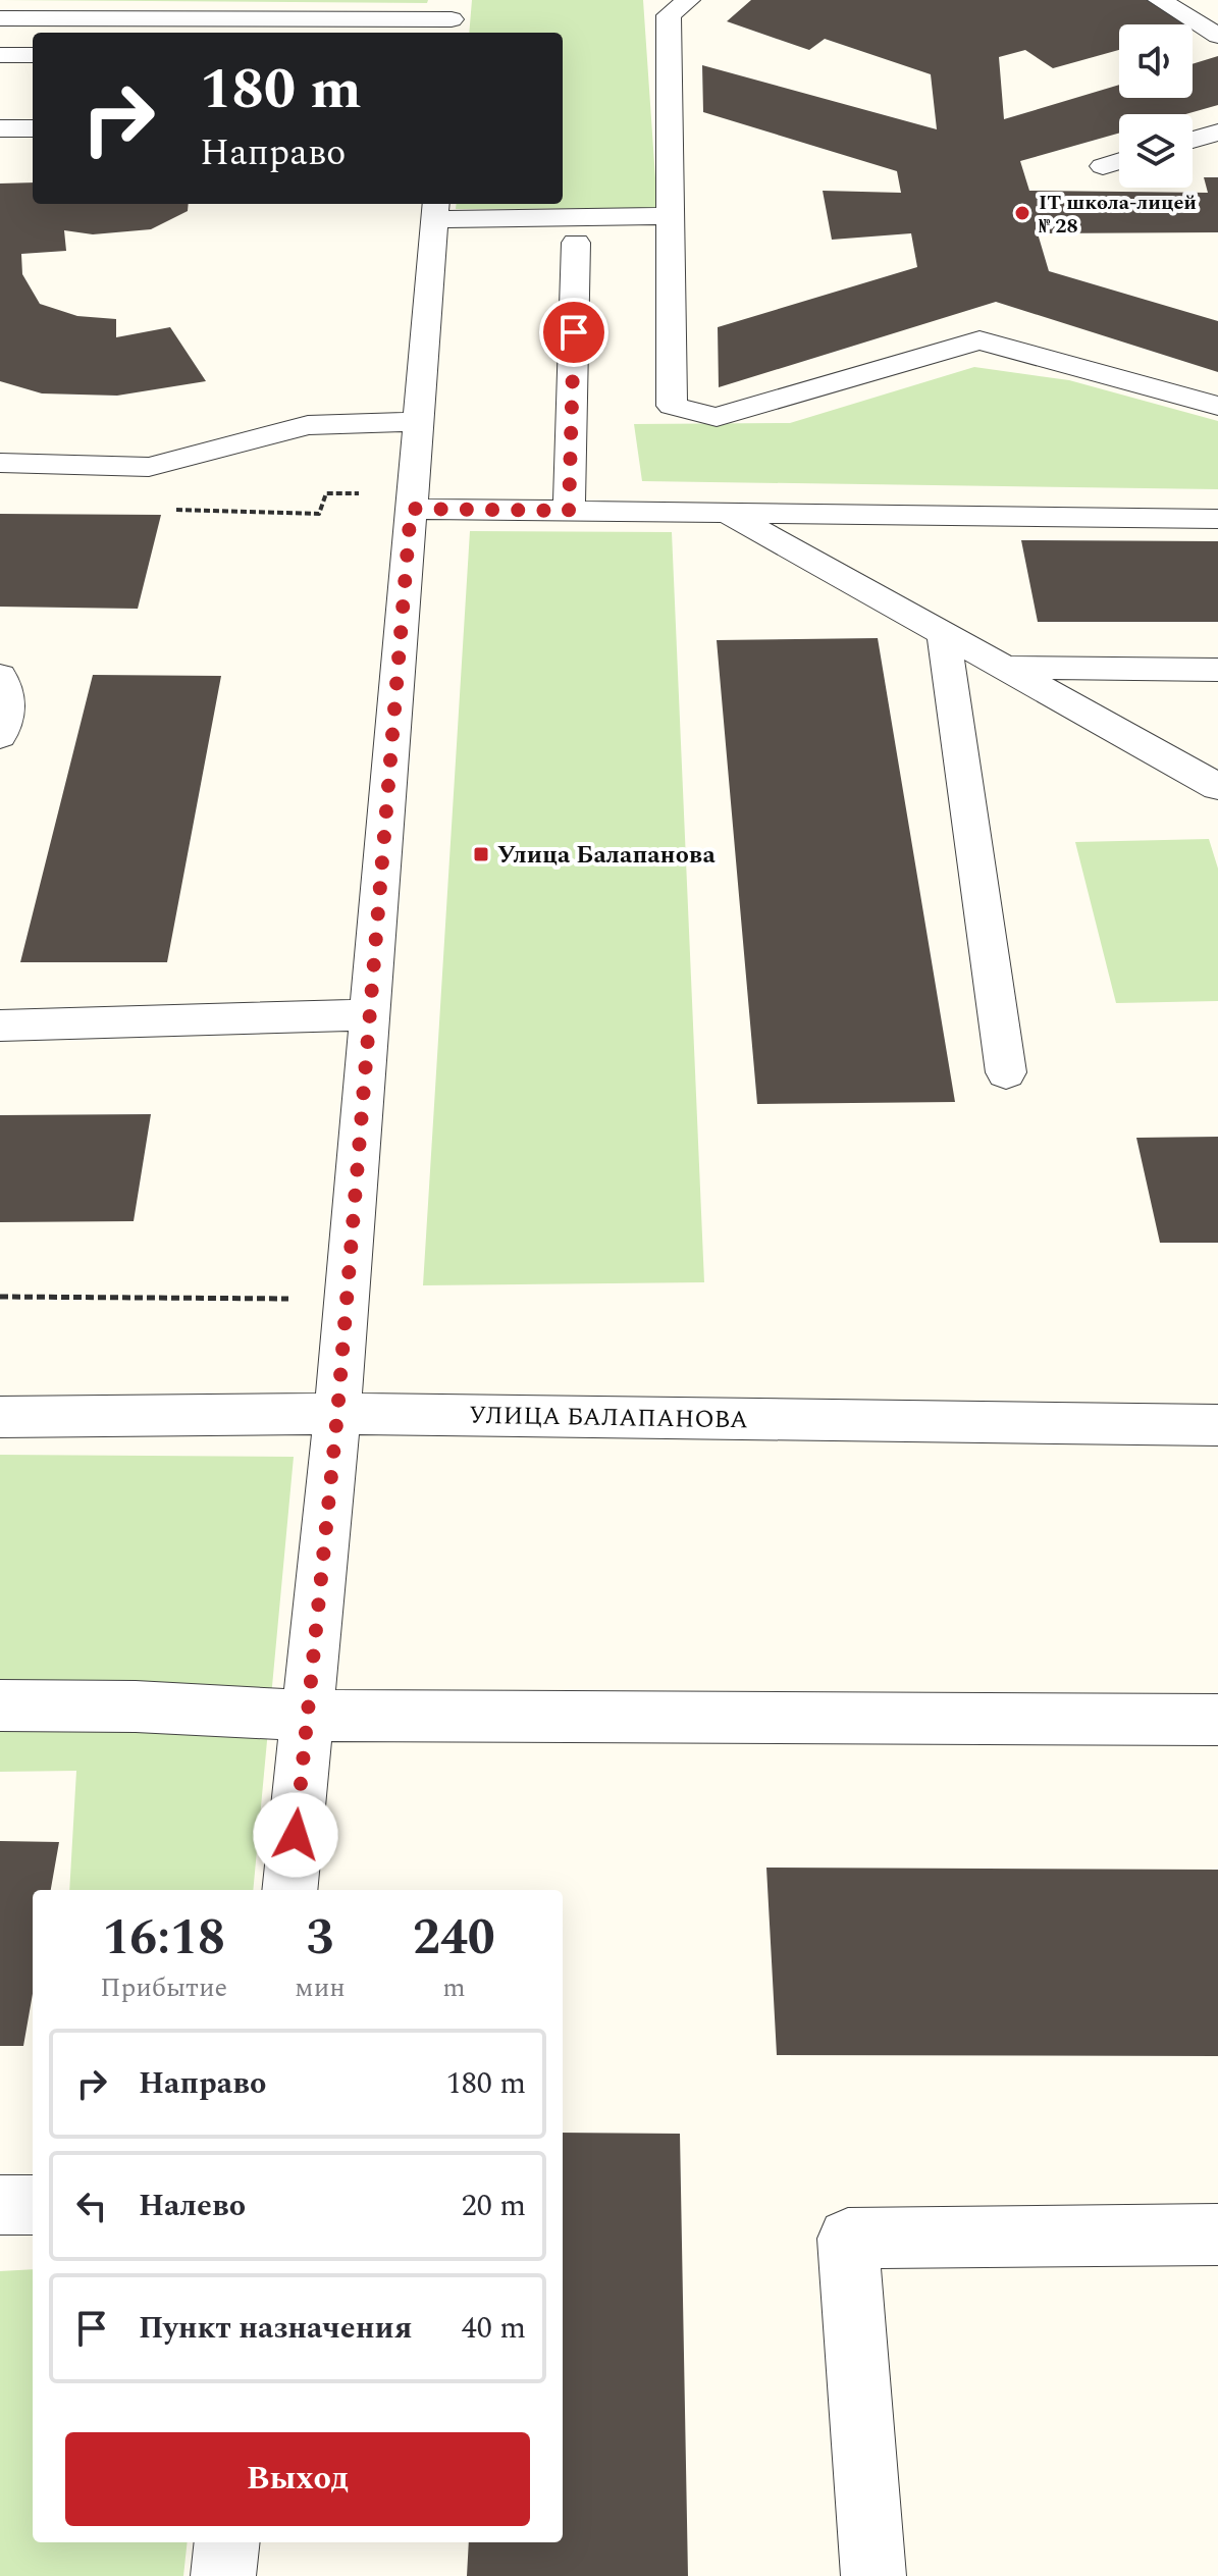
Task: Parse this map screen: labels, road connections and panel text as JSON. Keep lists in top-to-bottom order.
{
  "streets": {
    "street": ["УЛИЦА БАЛАПАНОВА"]
  },
  "places": {
    "other": ["IT школа-лицей № 28"],
    "transit": ["Улица Балапанова"]
  },
  "page": {
    "turn": ["180 m", "Направо"],
    "eta": [
      "16:18",
      "Прибытие",
      "3",
      "мин",
      "240",
      "m"
    ],
    "list": [
      {
        "name": "Направо",
        "value": "180 m"
      },
      {
        "name": "Налево",
        "value": "20 m"
      },
      {
        "name": "Пункт назначения",
        "value": "40 m"
      }
    ],
    "buttons": "Выход"
  }
}
